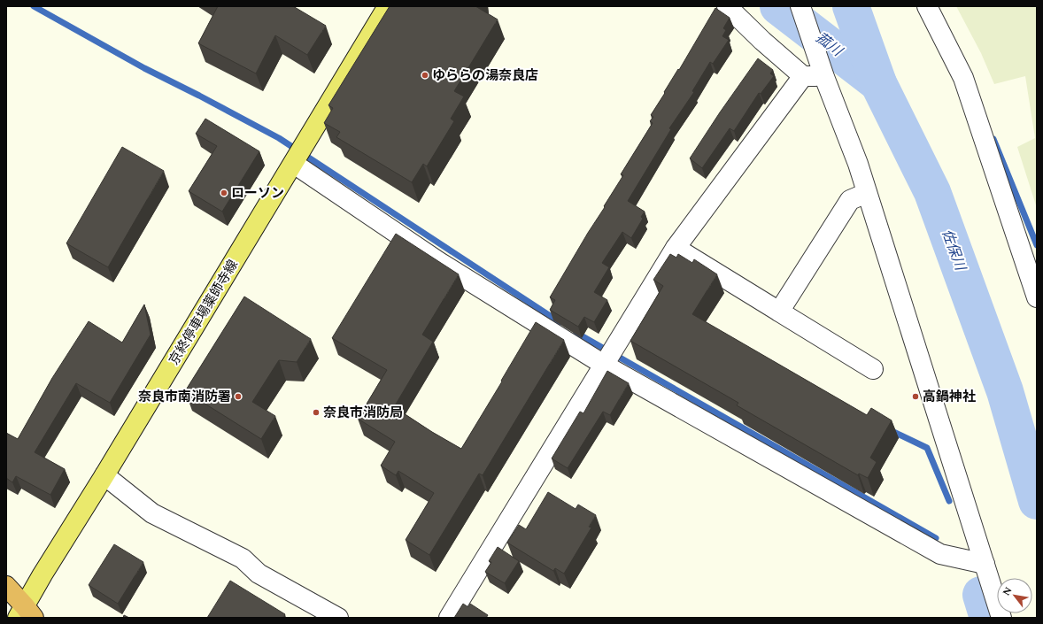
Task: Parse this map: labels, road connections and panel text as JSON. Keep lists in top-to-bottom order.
{
  "streets": {
    "main road": ["京終停車場薬師寺線"]
  },
  "water": ["菰川", "佐保川"],
  "places": [
    "ゆららの湯奈良店",
    "ローソン",
    "奈良市南消防署",
    "高鍋神社",
    "奈良市消防局"
  ],
  "north": "top left"
}
